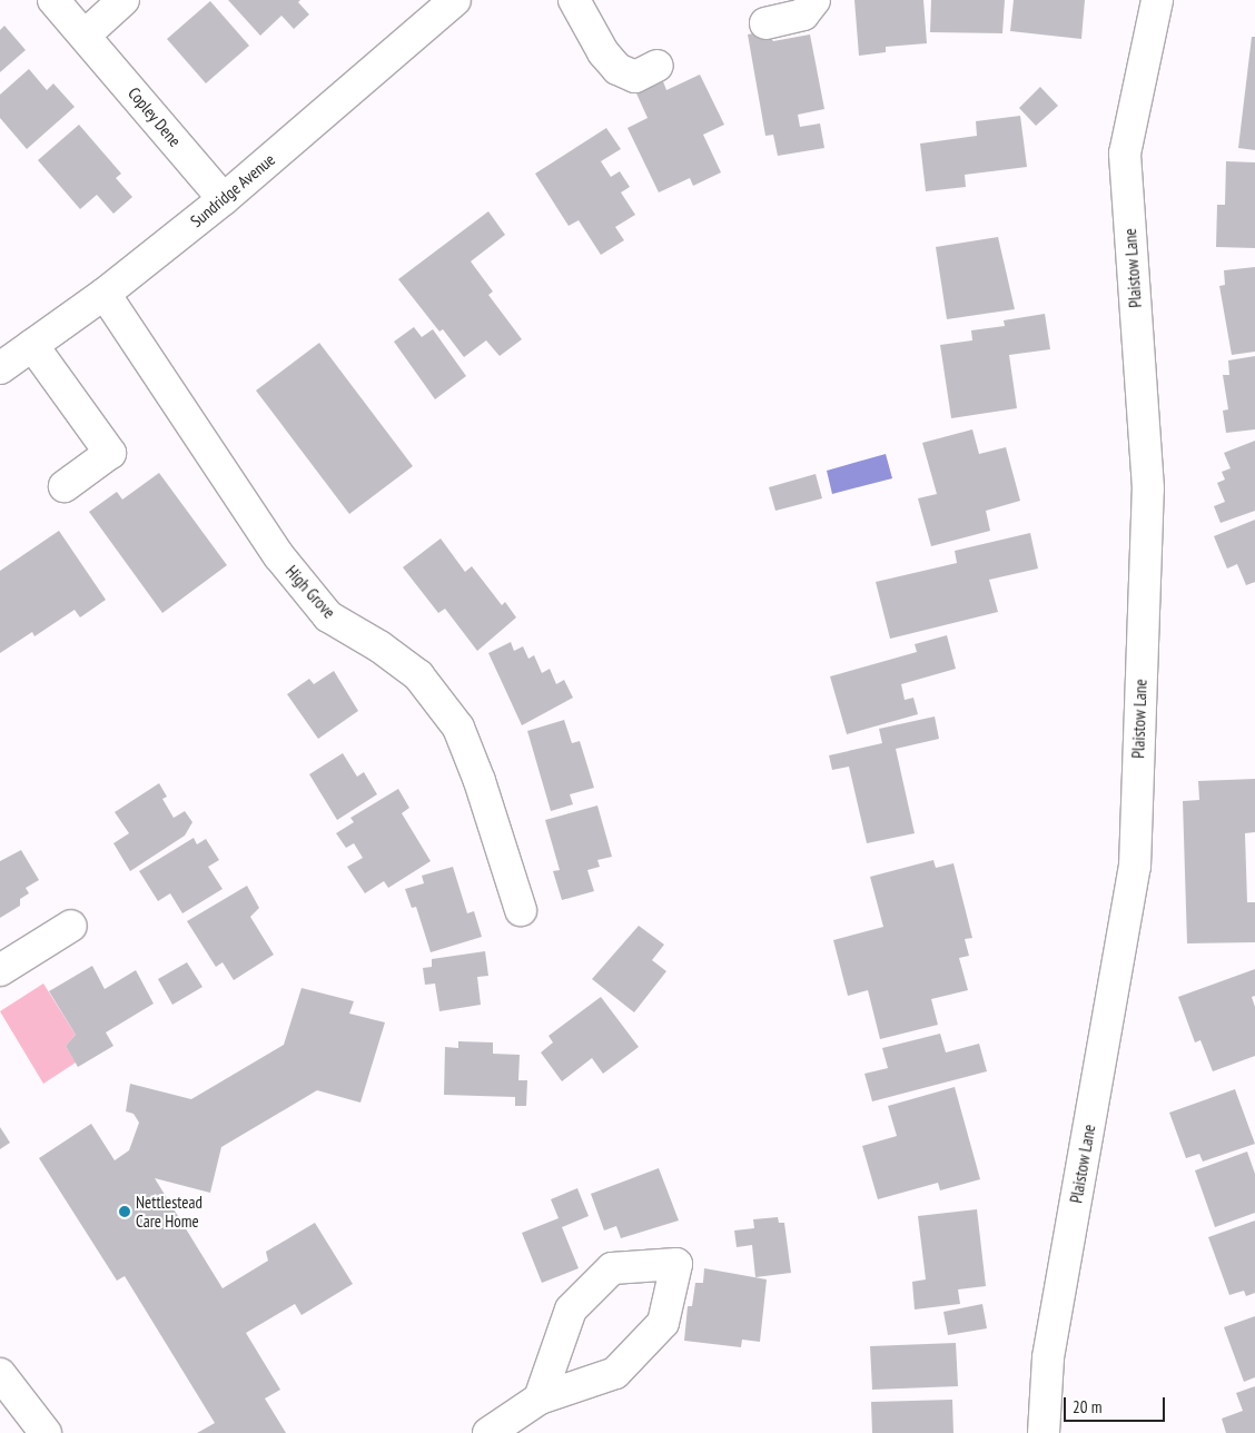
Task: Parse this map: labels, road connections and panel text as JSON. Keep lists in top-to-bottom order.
{
  "streets": {
    "street": [
      "Copley Dene",
      "Sundridge Avenue",
      "Plaistow Lane",
      "High Grove"
    ]
  },
  "crossings": [
    ["Copley Dene", "Sundridge Avenue"],
    ["Sundridge Avenue", "High Grove"]
  ],
  "places": ["Nettlestead Care Home"],
  "scale_bar": "20 m"
}
